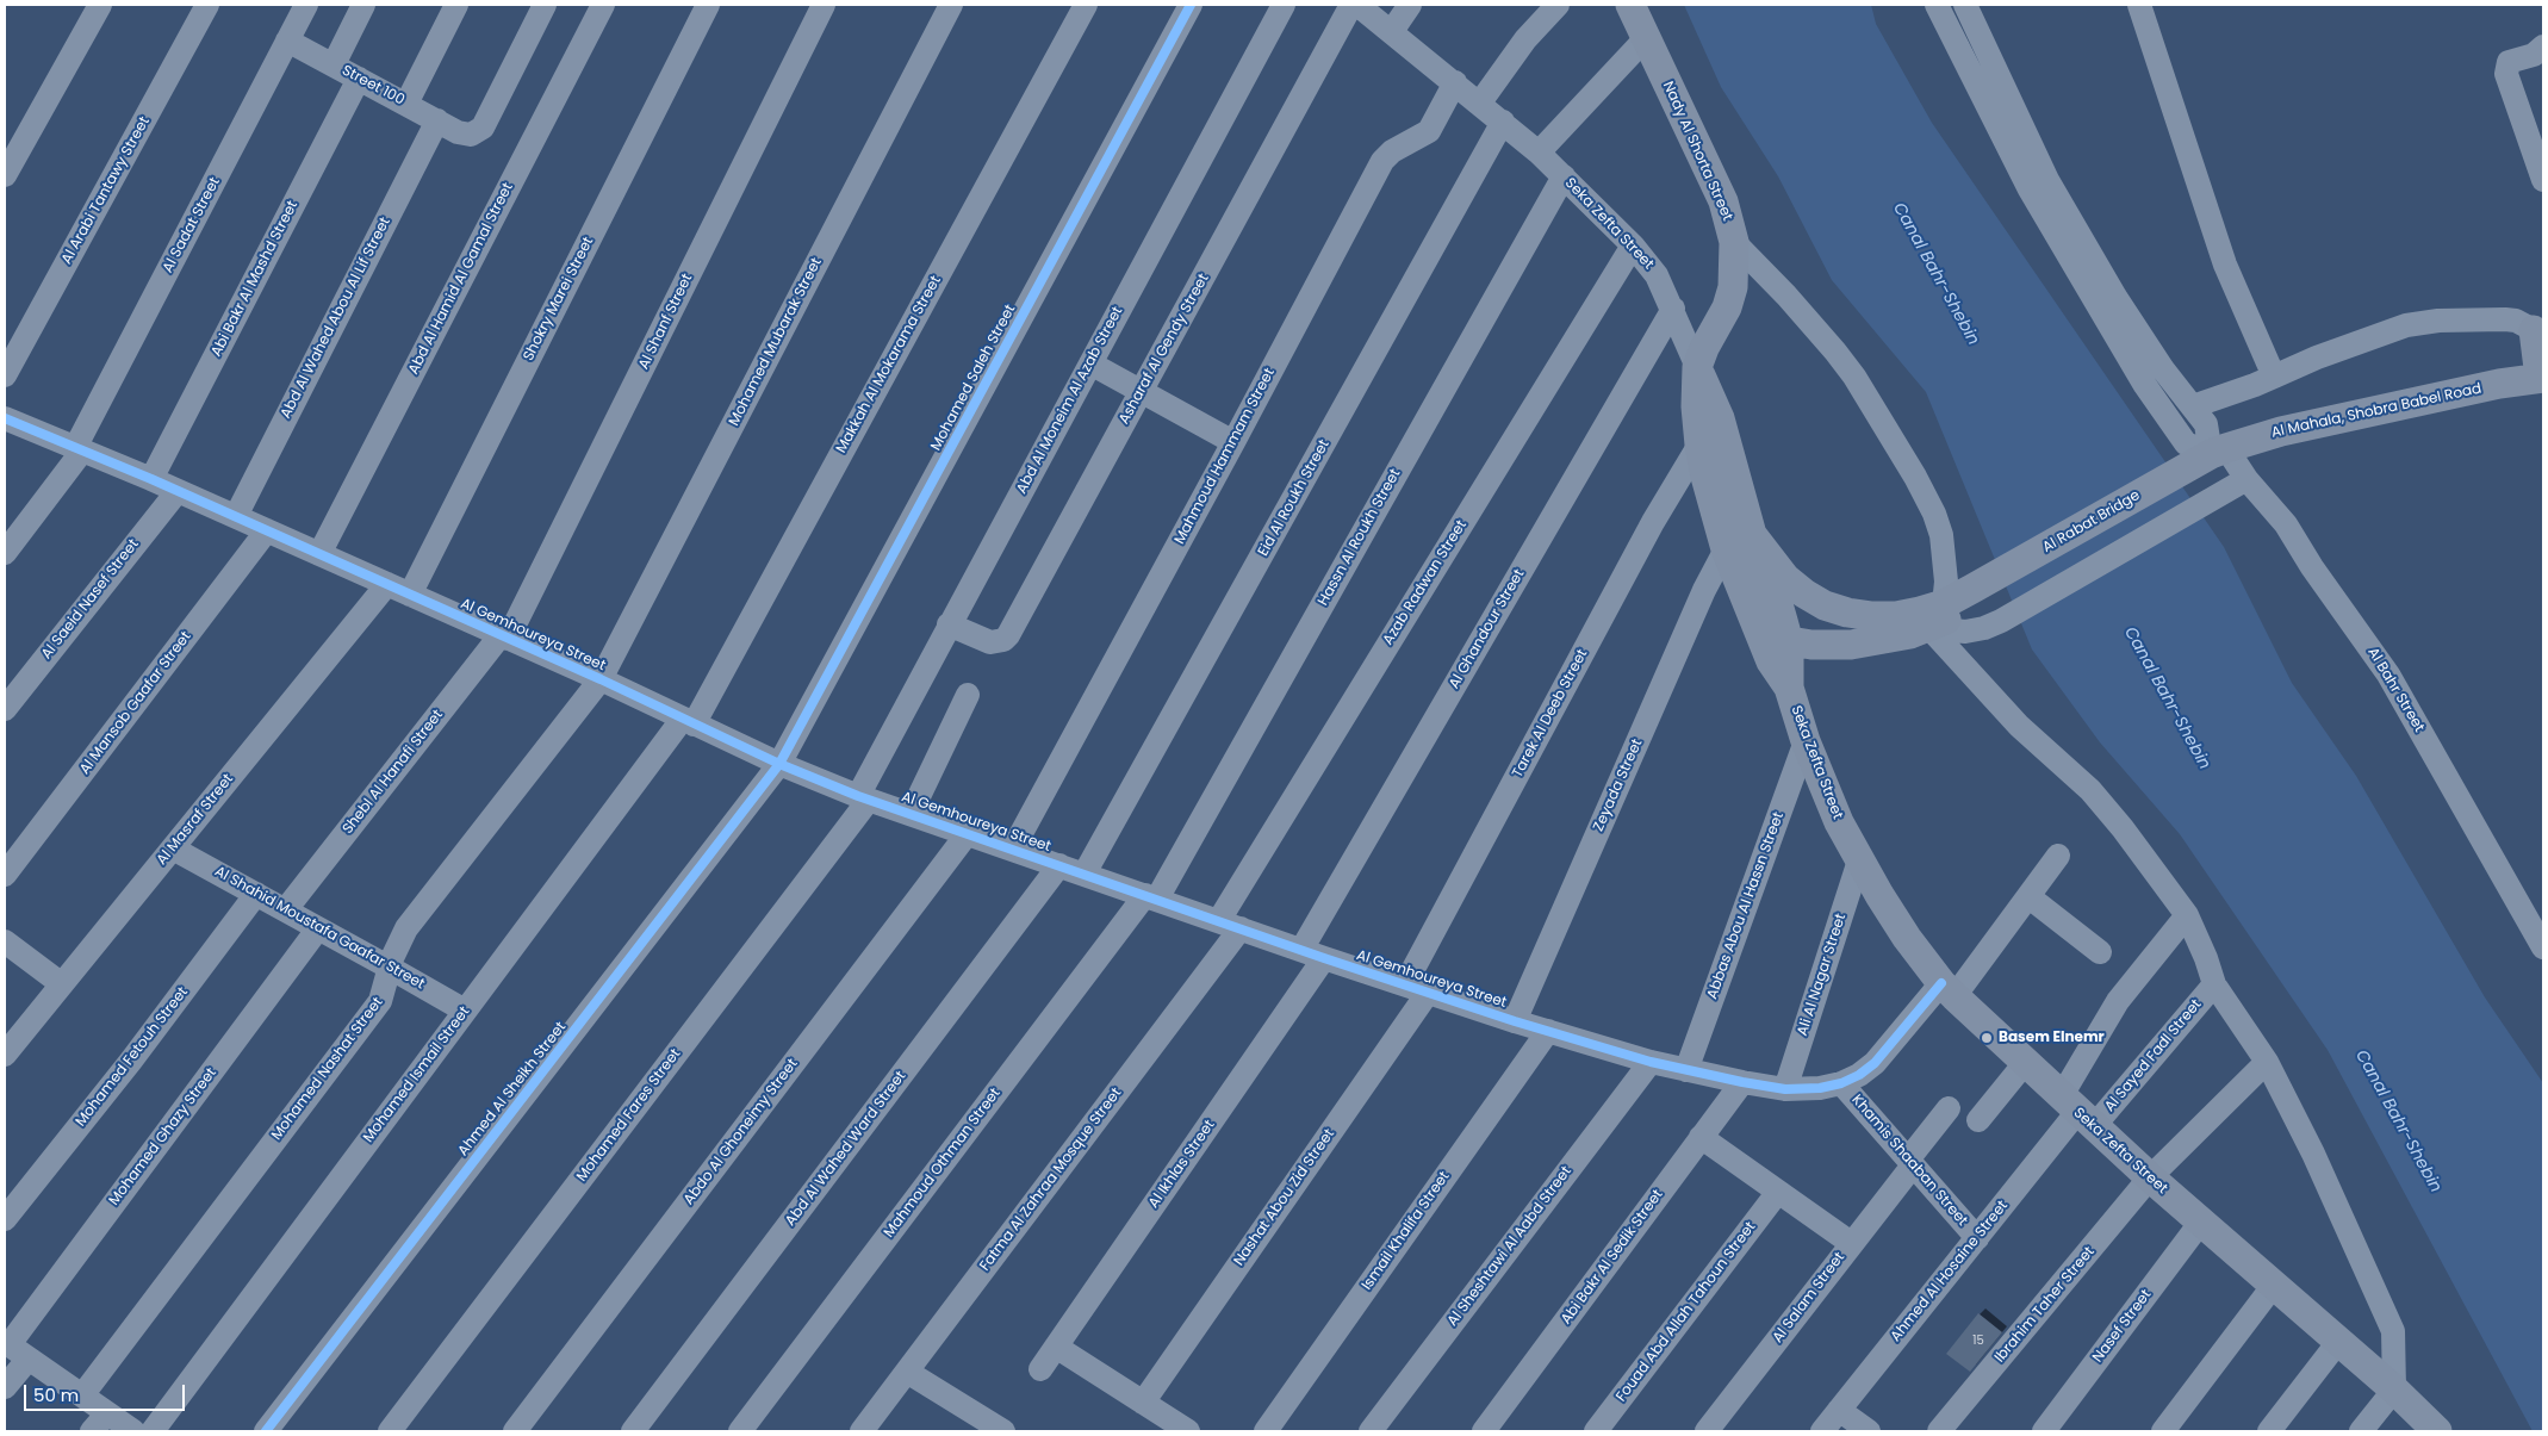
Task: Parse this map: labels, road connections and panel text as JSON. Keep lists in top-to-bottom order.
{
  "streets": {
    "main road": [
      "Nady Al Shorta Street",
      "Seka Zefta Street",
      "Al Mahala, Shobra Babel Road",
      "Al Rabat Bridge"
    ],
    "street": [
      "Street 100",
      "Al Arabi Tantawy Street",
      "Al Sadat Street",
      "Abi Bakr Al Mashd Street",
      "Abd Al Hamid Al Gamal Street",
      "Shokry Marei Street",
      "Abd Al Wahed Abou Al Lif Street",
      "Al Shanf Street",
      "Mohamed Mubarak Street",
      "Asharaf Al Gendy Street",
      "Makkah Al Mokarama Street",
      "Mohamed Saleh Street",
      "Abd Al Moneim Al Azab Street",
      "Mahmoud Hammam Street",
      "Eid Al Roukh Street",
      "Hassn Al Roukh Street",
      "Azab Radwan Street",
      "Al Saeid Nasef Street",
      "Al Ghandour Street",
      "Al Gemhoureya Street",
      "Al Bahr Street",
      "Al Mansob Gaafar Street",
      "Tarek Al Deeb Street",
      "Shebl Al Hanafi Street",
      "Zeyada Street",
      "Al Masraf Street",
      "Abbas Abou Al Hassn Street",
      "Al Shahid Moustafa Gaafar Street",
      "Ali Al Nagar Street",
      "Al Sayed Fadl Street",
      "Mohamed Fetouh Street",
      "Mohamed Nashat Street",
      "Mohamed Ismail Street",
      "Ahmed Al Sheikh Street",
      "Mohamed Fares Street",
      "Abdo Al Ghoneimy Street",
      "Mohamed Ghazy Street",
      "Abd Al Wahed Ward Street",
      "Khamis Shaaban Street",
      "Mahmoud Othman Street",
      "Al Ikhlas Street",
      "Fatma Al Zahraa Mosque Street",
      "Nashat Abou Zid Street",
      "Ismail Khalifa Street",
      "Al Sheshtawi Al Aabd Street",
      "Abi Bakr Al Sedik Street",
      "Ahmed Al Hosaine Street",
      "Al Salam Street",
      "Ibrahim Taher Street",
      "Fouad Abd Allah Tahoun Street",
      "Nasef Street"
    ]
  },
  "crossings": [
    ["Street 100", "Al Sadat Street"],
    ["Street 100", "Abi Bakr Al Mashd Street"],
    ["Street 100", "Abd Al Wahed Abou Al Lif Street"],
    ["Nady Al Shorta Street", "Seka Zefta Street"],
    ["Seka Zefta Street", "Mahmoud Hammam Street"],
    ["Seka Zefta Street", "Eid Al Roukh Street"],
    ["Seka Zefta Street", "Hassn Al Roukh Street"],
    ["Seka Zefta Street", "Azab Radwan Street"],
    ["Seka Zefta Street", "Al Ghandour Street"],
    ["Seka Zefta Street", "Al Gemhoureya Street"],
    ["Seka Zefta Street", "Tarek Al Deeb Street"],
    ["Seka Zefta Street", "Zeyada Street"],
    ["Seka Zefta Street", "Abbas Abou Al Hassn Street"],
    ["Seka Zefta Street", "Ali Al Nagar Street"],
    ["Seka Zefta Street", "Al Sayed Fadl Street"],
    ["Seka Zefta Street", "Ahmed Al Hosaine Street"],
    ["Seka Zefta Street", "Ibrahim Taher Street"],
    ["Seka Zefta Street", "Nasef Street"],
    ["Al Sadat Street", "Al Gemhoureya Street"],
    ["Abi Bakr Al Mashd Street", "Al Gemhoureya Street"],
    ["Abd Al Hamid Al Gamal Street", "Al Gemhoureya Street"],
    ["Shokry Marei Street", "Al Gemhoureya Street"],
    ["Abd Al Wahed Abou Al Lif Street", "Al Gemhoureya Street"],
    ["Al Shanf Street", "Al Gemhoureya Street"],
    ["Al Shanf Street", "Shebl Al Hanafi Street"],
    ["Mohamed Mubarak Street", "Al Gemhoureya Street"],
    ["Mohamed Mubarak Street", "Mohamed Nashat Street"],
    ["Asharaf Al Gendy Street", "Abd Al Moneim Al Azab Street"],
    ["Makkah Al Mokarama Street", "Al Gemhoureya Street"],
    ["Makkah Al Mokarama Street", "Mohamed Ismail Street"],
    ["Mohamed Saleh Street", "Al Gemhoureya Street"],
    ["Mohamed Saleh Street", "Ahmed Al Sheikh Street"],
    ["Abd Al Moneim Al Azab Street", "Al Gemhoureya Street"],
    ["Abd Al Moneim Al Azab Street", "Mohamed Fares Street"],
    ["Al Mahala, Shobra Babel Road", "Al Rabat Bridge"],
    ["Al Mahala, Shobra Babel Road", "Al Bahr Street"],
    ["Mahmoud Hammam Street", "Al Gemhoureya Street"],
    ["Eid Al Roukh Street", "Al Gemhoureya Street"],
    ["Al Rabat Bridge", "Al Bahr Street"],
    ["Hassn Al Roukh Street", "Al Gemhoureya Street"],
    ["Hassn Al Roukh Street", "Mahmoud Othman Street"],
    ["Azab Radwan Street", "Al Gemhoureya Street"],
    ["Azab Radwan Street", "Fatma Al Zahraa Mosque Street"],
    ["Al Saeid Nasef Street", "Al Gemhoureya Street"],
    ["Al Ghandour Street", "Al Gemhoureya Street"],
    ["Al Gemhoureya Street", "Al Mansob Gaafar Street"],
    ["Al Gemhoureya Street", "Tarek Al Deeb Street"],
    ["Al Gemhoureya Street", "Shebl Al Hanafi Street"],
    ["Al Gemhoureya Street", "Zeyada Street"],
    ["Al Gemhoureya Street", "Al Masraf Street"],
    ["Al Gemhoureya Street", "Abbas Abou Al Hassn Street"],
    ["Al Gemhoureya Street", "Ali Al Nagar Street"],
    ["Al Gemhoureya Street", "Mohamed Nashat Street"],
    ["Al Gemhoureya Street", "Mohamed Ismail Street"],
    ["Al Gemhoureya Street", "Ahmed Al Sheikh Street"],
    ["Al Gemhoureya Street", "Mohamed Fares Street"],
    ["Al Gemhoureya Street", "Abdo Al Ghoneimy Street"],
    ["Al Gemhoureya Street", "Abd Al Wahed Ward Street"],
    ["Al Gemhoureya Street", "Khamis Shaaban Street"],
    ["Al Gemhoureya Street", "Mahmoud Othman Street"],
    ["Al Gemhoureya Street", "Al Ikhlas Street"],
    ["Al Gemhoureya Street", "Fatma Al Zahraa Mosque Street"],
    ["Al Gemhoureya Street", "Nashat Abou Zid Street"],
    ["Al Gemhoureya Street", "Ismail Khalifa Street"],
    ["Al Gemhoureya Street", "Al Sheshtawi Al Aabd Street"],
    ["Al Gemhoureya Street", "Abi Bakr Al Sedik Street"],
    ["Shebl Al Hanafi Street", "Al Shahid Moustafa Gaafar Street"],
    ["Al Masraf Street", "Al Shahid Moustafa Gaafar Street"],
    ["Al Shahid Moustafa Gaafar Street", "Mohamed Fetouh Street"],
    ["Al Shahid Moustafa Gaafar Street", "Mohamed Nashat Street"],
    ["Al Shahid Moustafa Gaafar Street", "Mohamed Ismail Street"],
    ["Al Shahid Moustafa Gaafar Street", "Mohamed Ghazy Street"],
    ["Al Sayed Fadl Street", "Ahmed Al Hosaine Street"],
    ["Khamis Shaaban Street", "Ahmed Al Hosaine Street"],
    ["Khamis Shaaban Street", "Al Salam Street"]
  ],
  "water": ["Canal Bahr-Shebin"],
  "places": ["Basem Elnemr"],
  "house_numbers": ["15"],
  "scale_bar": "50 m"
}
